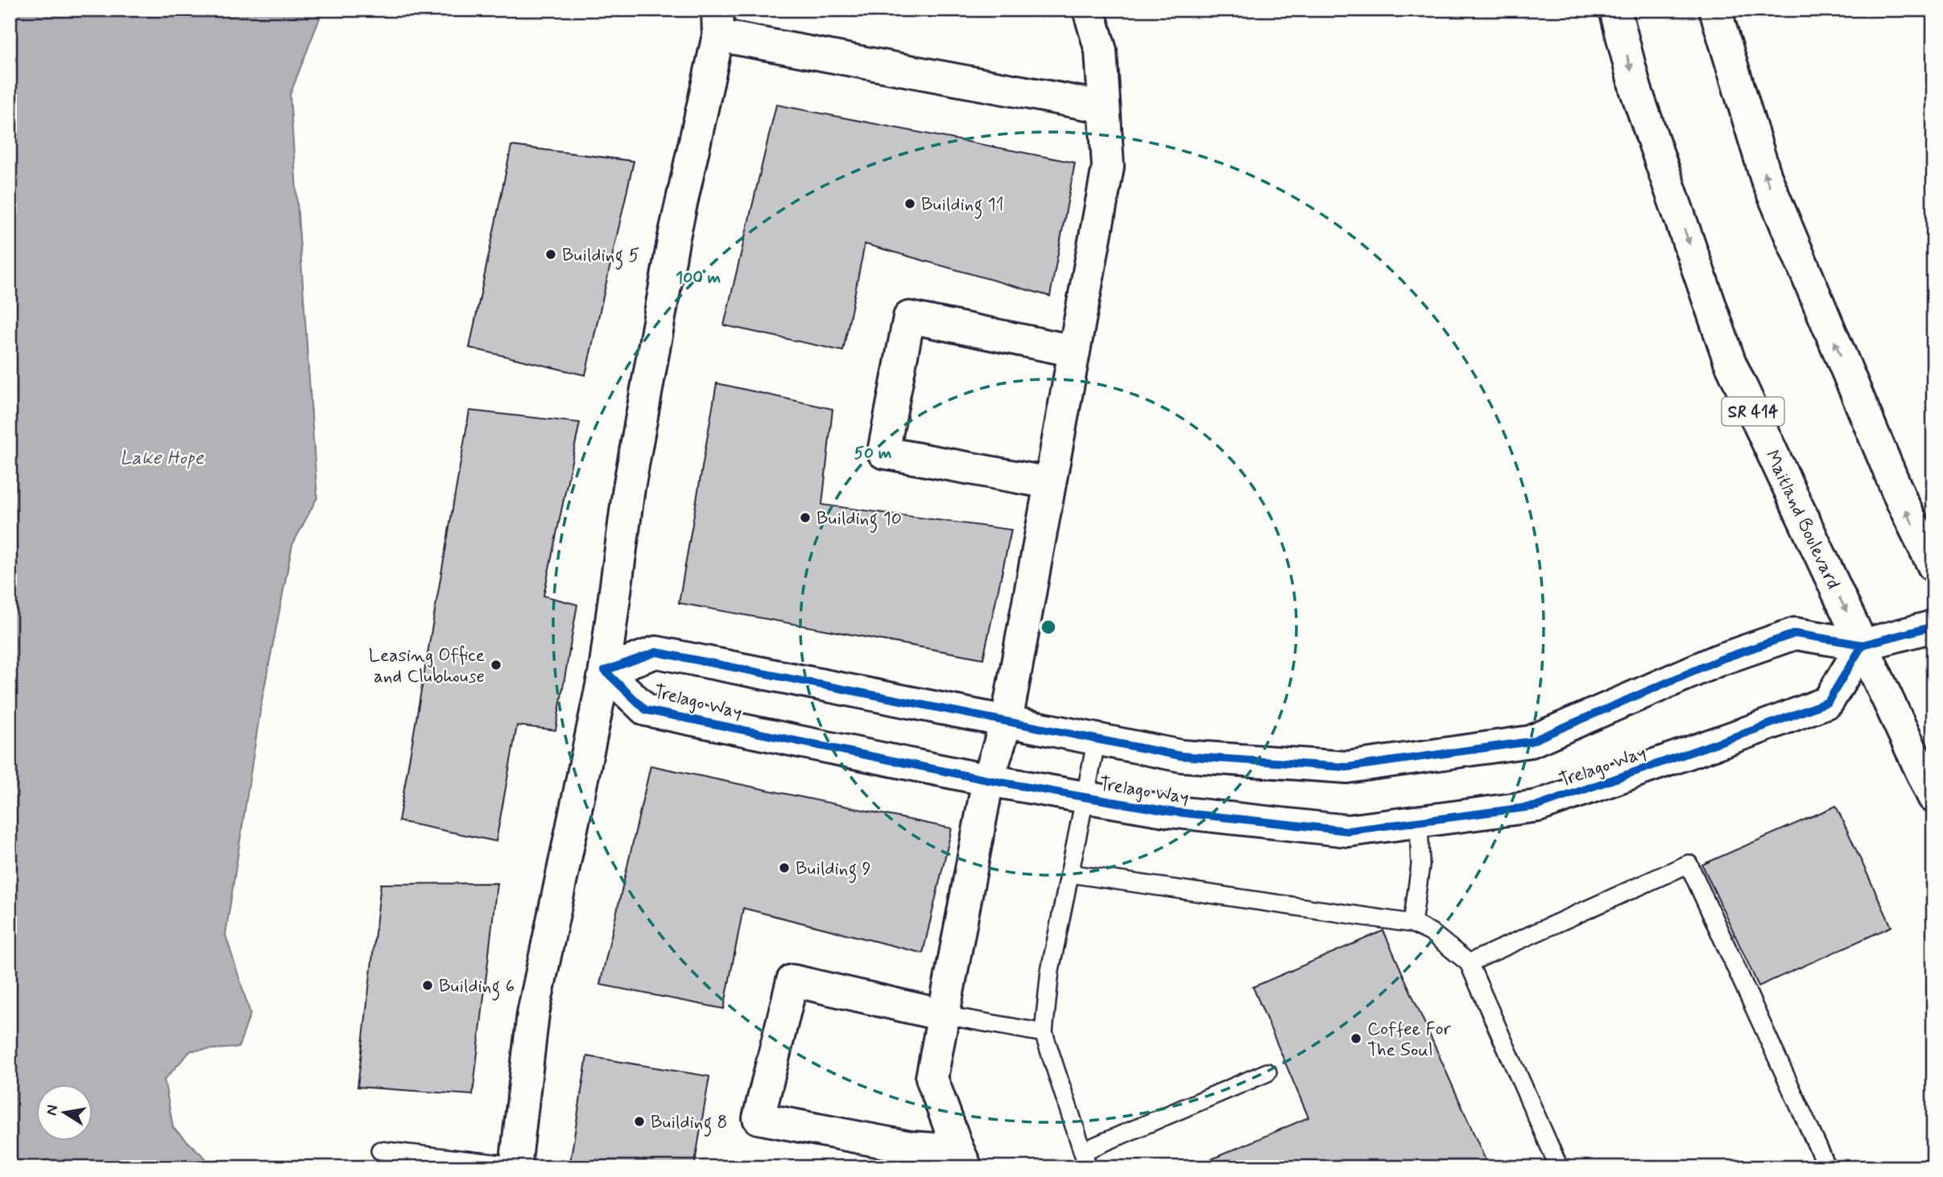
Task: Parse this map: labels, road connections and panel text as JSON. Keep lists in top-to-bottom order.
{
  "streets": {
    "street": ["SR 414", "Maitland Boulevard", "Trelago Way"]
  },
  "crossings": [
    ["Maitland Boulevard", "Trelago Way"]
  ],
  "water": ["Lake Hope"],
  "places": [
    "Building 11",
    "Building 5",
    "Building 10",
    "Leasing Office and Clubhouse",
    "Building 9",
    "Building 6",
    "Coffee For The Soul",
    "Building 8"
  ],
  "north": "left",
  "rings": ["100 m", "50 m"]
}
